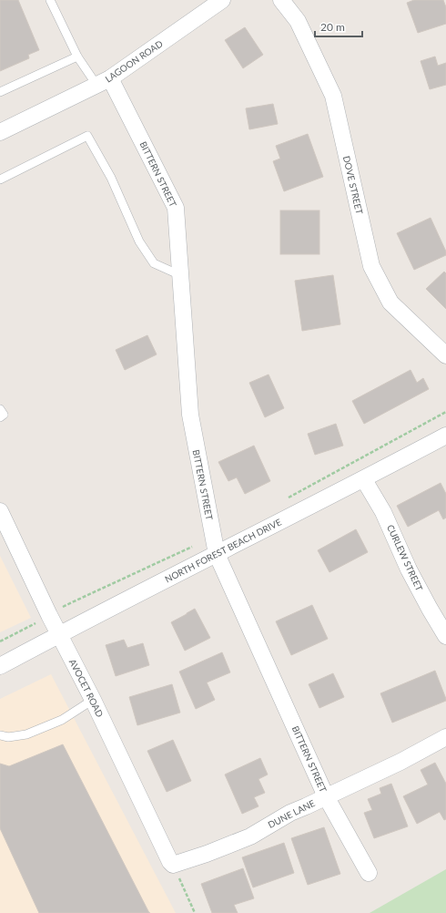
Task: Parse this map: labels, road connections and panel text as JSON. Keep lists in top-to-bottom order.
{
  "streets": {
    "street": [
      "LAGOON ROAD",
      "BITTERN STREET",
      "DOVE STREET",
      "NORTH FOREST BEACH DRIVE",
      "CURLEW STREET",
      "AVOCET ROAD",
      "DUNE LANE"
    ]
  },
  "crossings": [
    ["LAGOON ROAD", "BITTERN STREET"],
    ["BITTERN STREET", "NORTH FOREST BEACH DRIVE"],
    ["BITTERN STREET", "DUNE LANE"],
    ["NORTH FOREST BEACH DRIVE", "CURLEW STREET"],
    ["NORTH FOREST BEACH DRIVE", "AVOCET ROAD"],
    ["AVOCET ROAD", "DUNE LANE"]
  ],
  "scale_bar": "20 m"
}
